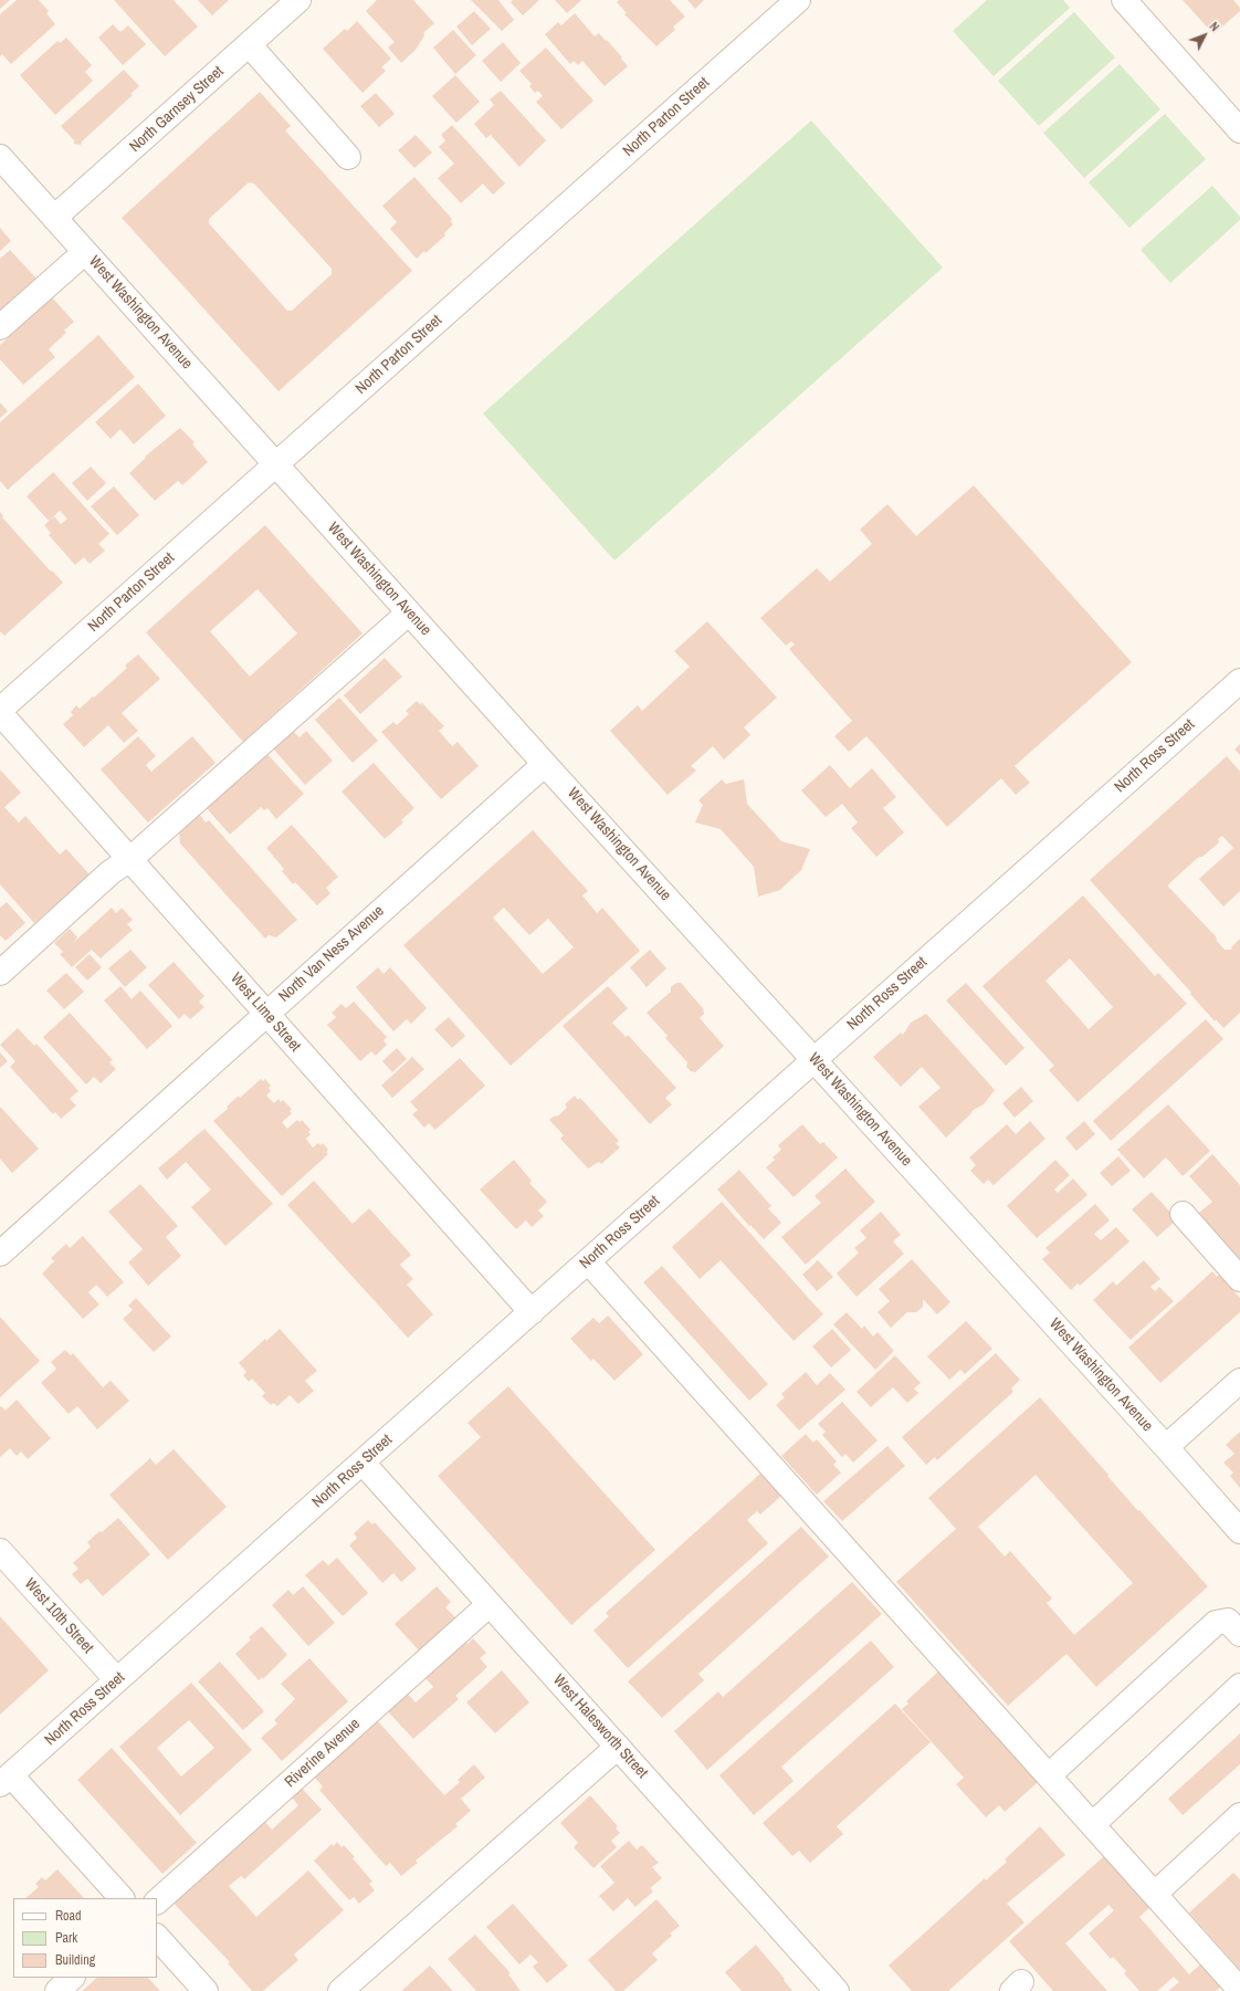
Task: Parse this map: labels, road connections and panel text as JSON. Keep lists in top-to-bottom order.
{
  "streets": {
    "street": [
      "North Garnsey Street",
      "North Parton Street",
      "West Washington Avenue",
      "North Ross Street",
      "North Van Ness Avenue",
      "West Lime Street",
      "West 10th Street",
      "West Halesworth Street",
      "Riverine Avenue"
    ]
  },
  "crossings": [
    ["North Garnsey Street", "West Washington Avenue"],
    ["North Parton Street", "West Washington Avenue"],
    ["North Parton Street", "West Lime Street"],
    ["West Washington Avenue", "North Ross Street"],
    ["West Washington Avenue", "North Van Ness Avenue"],
    ["North Ross Street", "West Lime Street"],
    ["North Ross Street", "West 10th Street"],
    ["North Ross Street", "West Halesworth Street"],
    ["North Van Ness Avenue", "West Lime Street"],
    ["West Halesworth Street", "Riverine Avenue"]
  ],
  "legend": ["Road", "Park", "Building"],
  "north": "top right"
}
